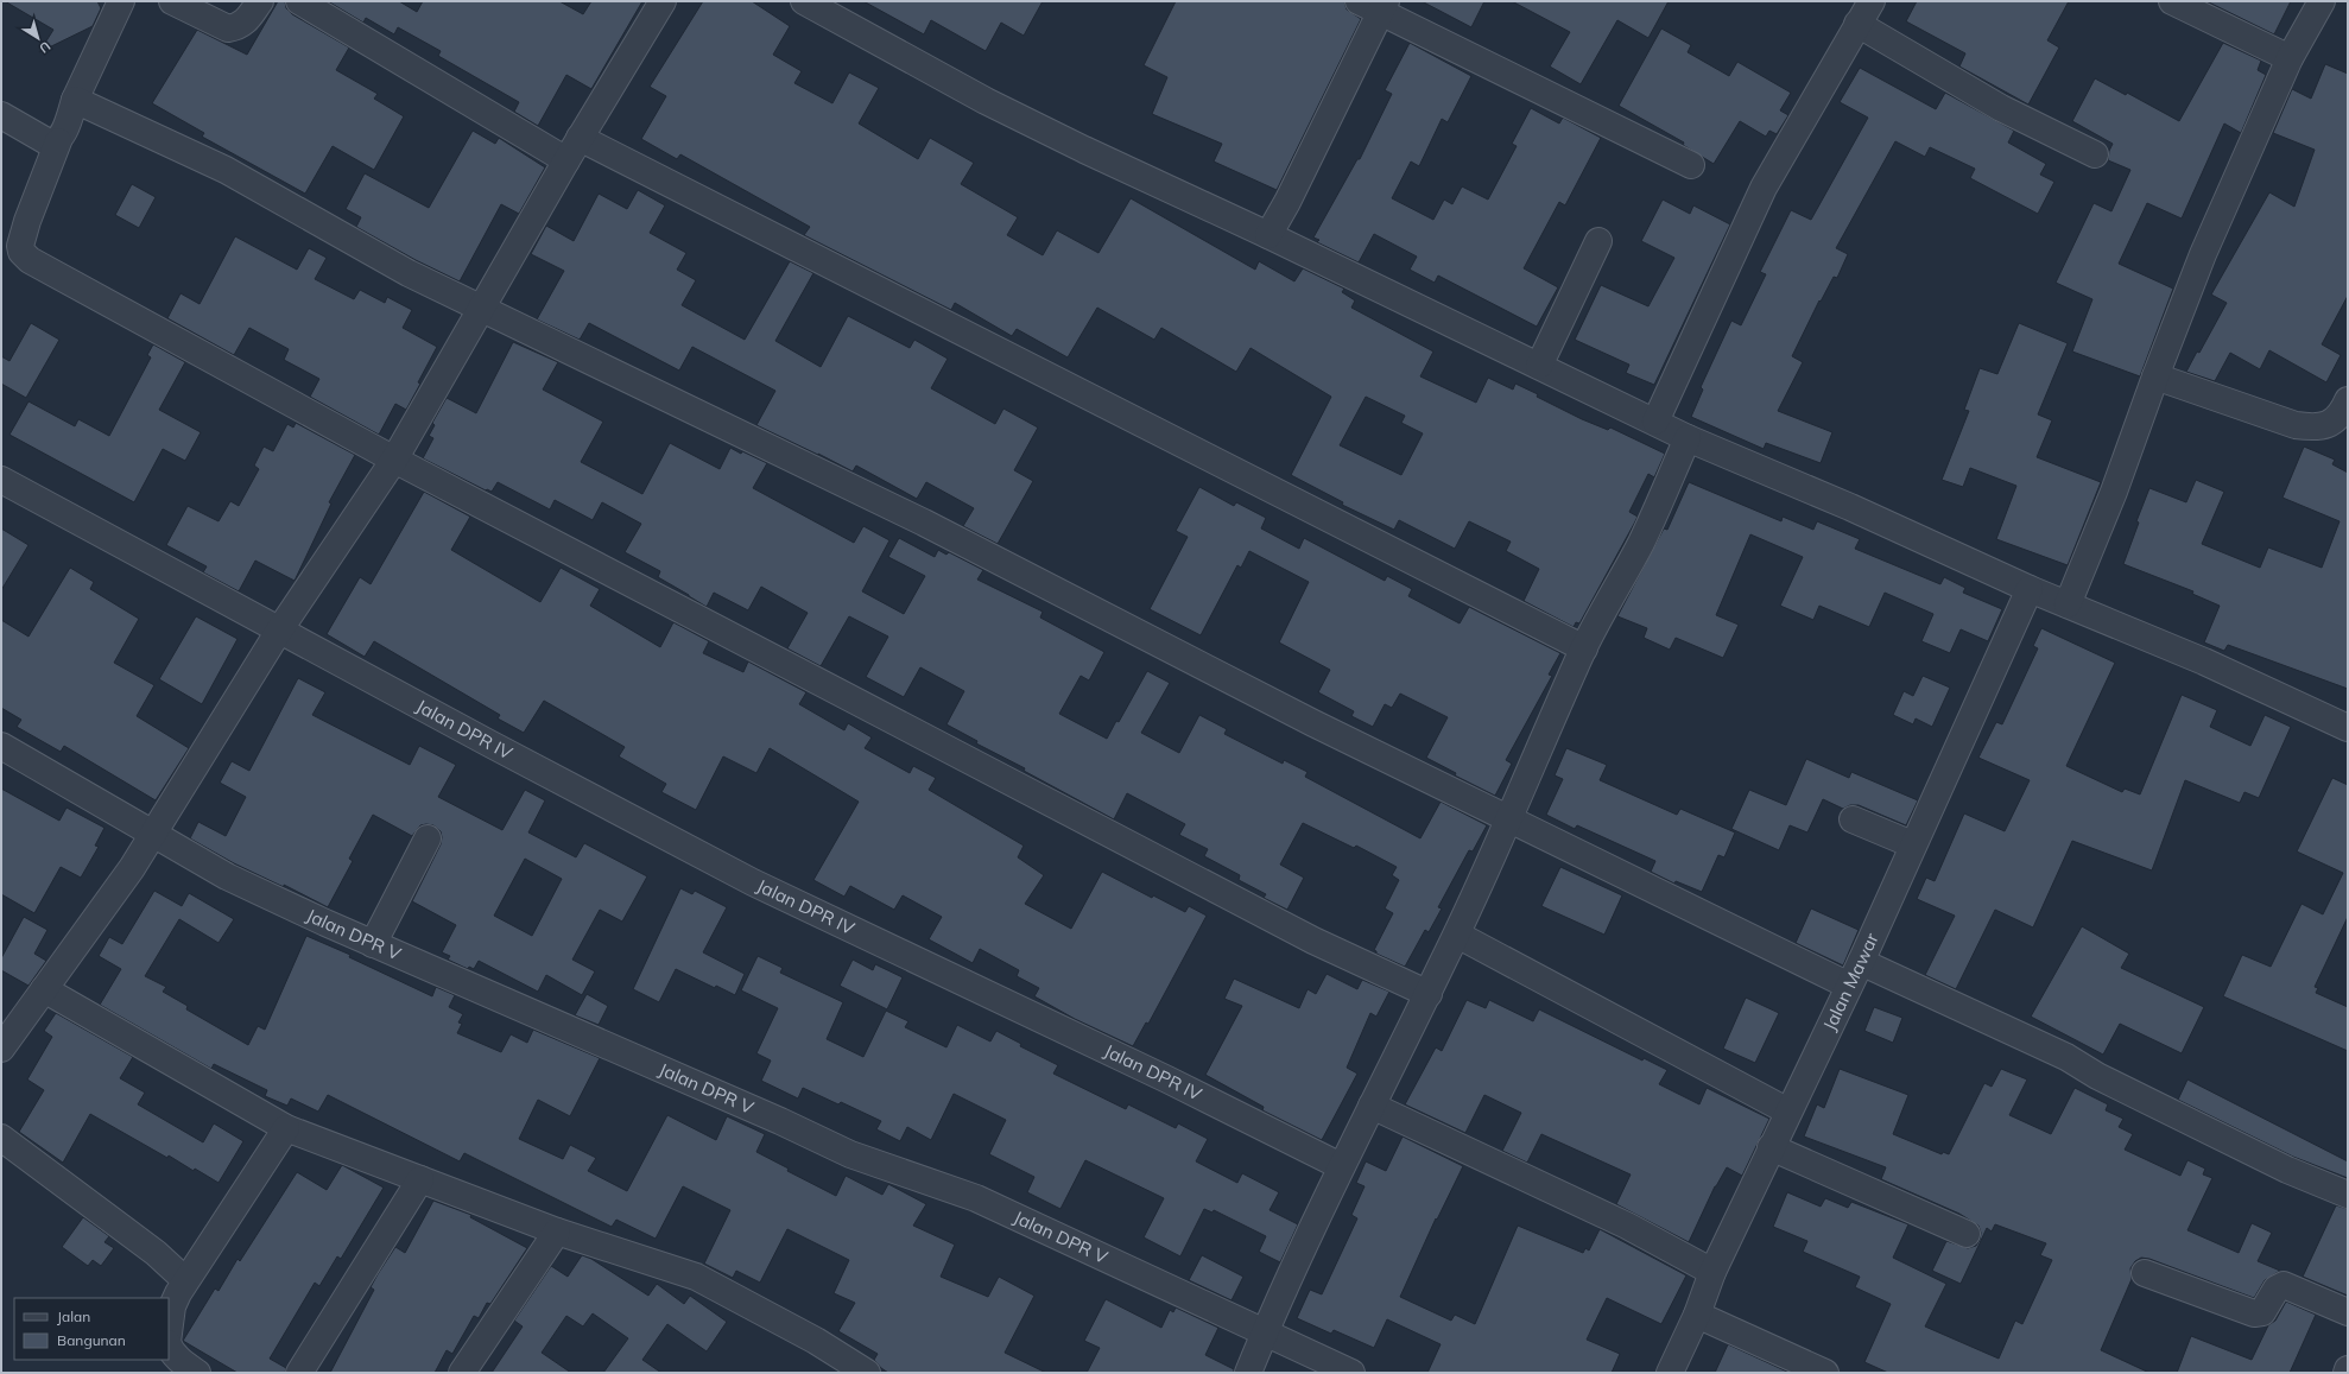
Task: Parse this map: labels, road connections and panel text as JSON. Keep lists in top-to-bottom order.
{
  "streets": {
    "street": ["Jalan DPR IV", "Jalan DPR V", "Jalan Mawar"]
  },
  "legend": ["Jalan", "Bangunan"],
  "north": "bottom right"
}
